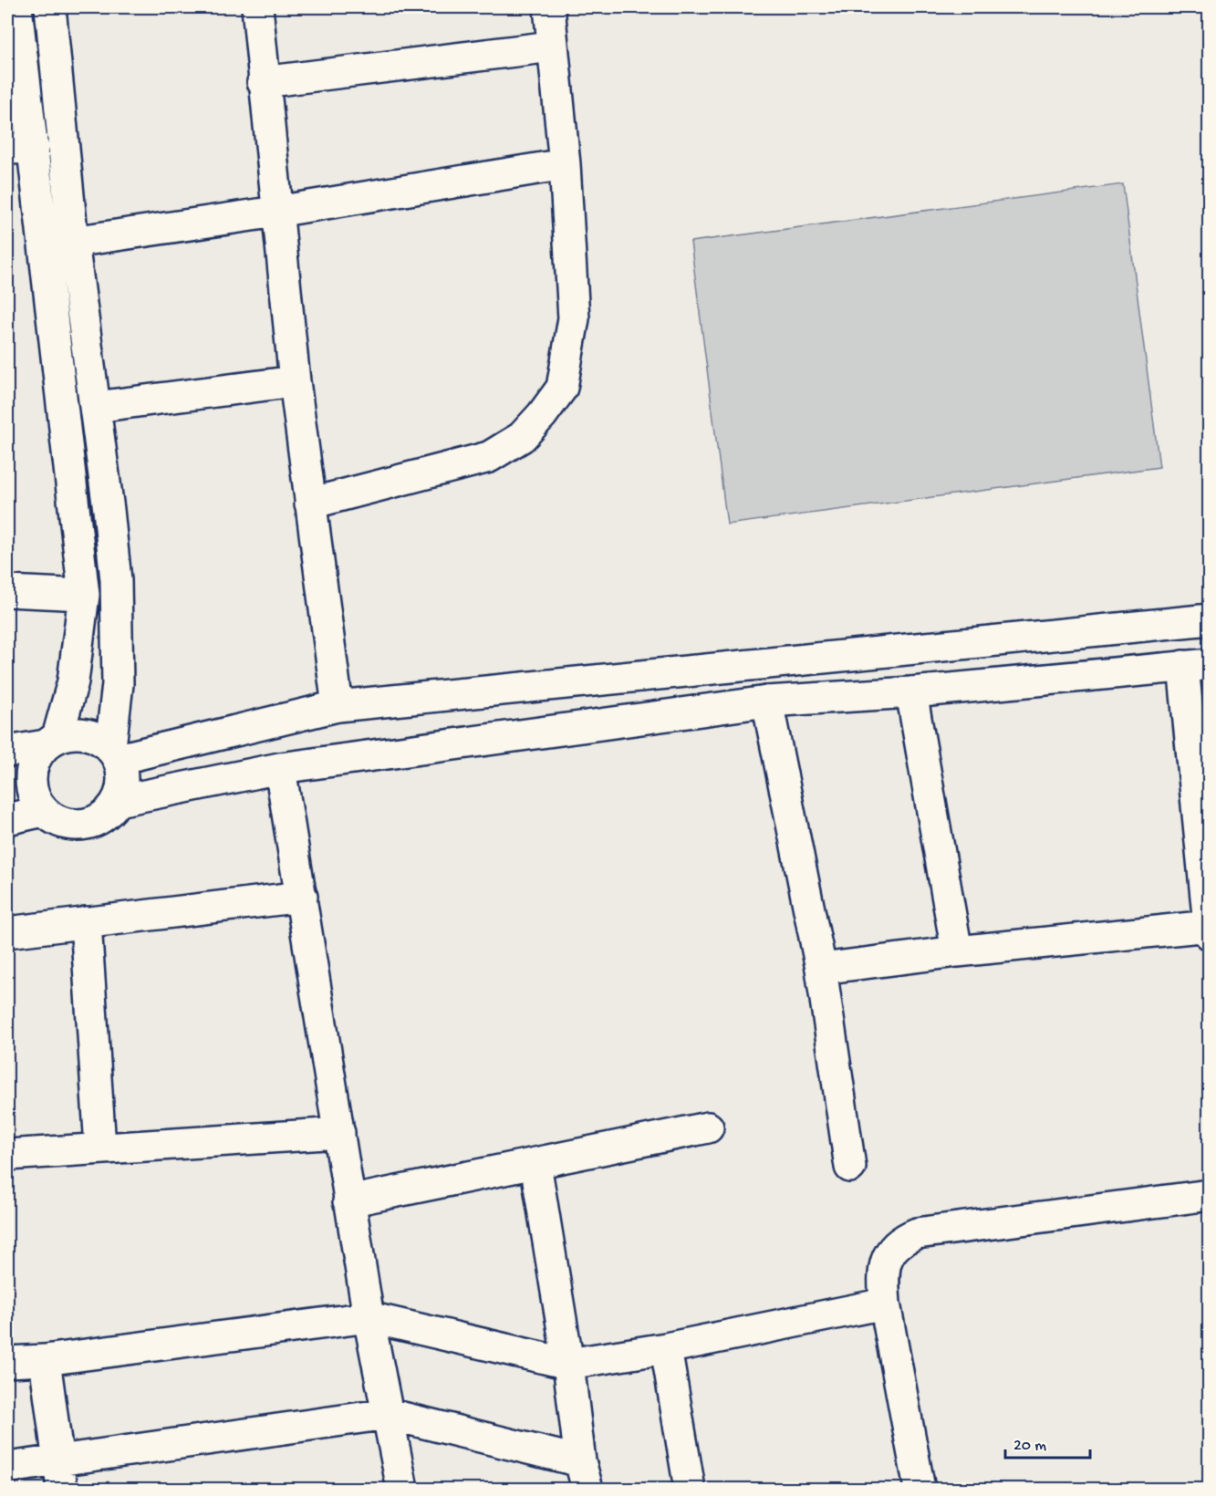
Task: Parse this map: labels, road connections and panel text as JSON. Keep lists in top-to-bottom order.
{
  "scale_bar": "20 m"
}
